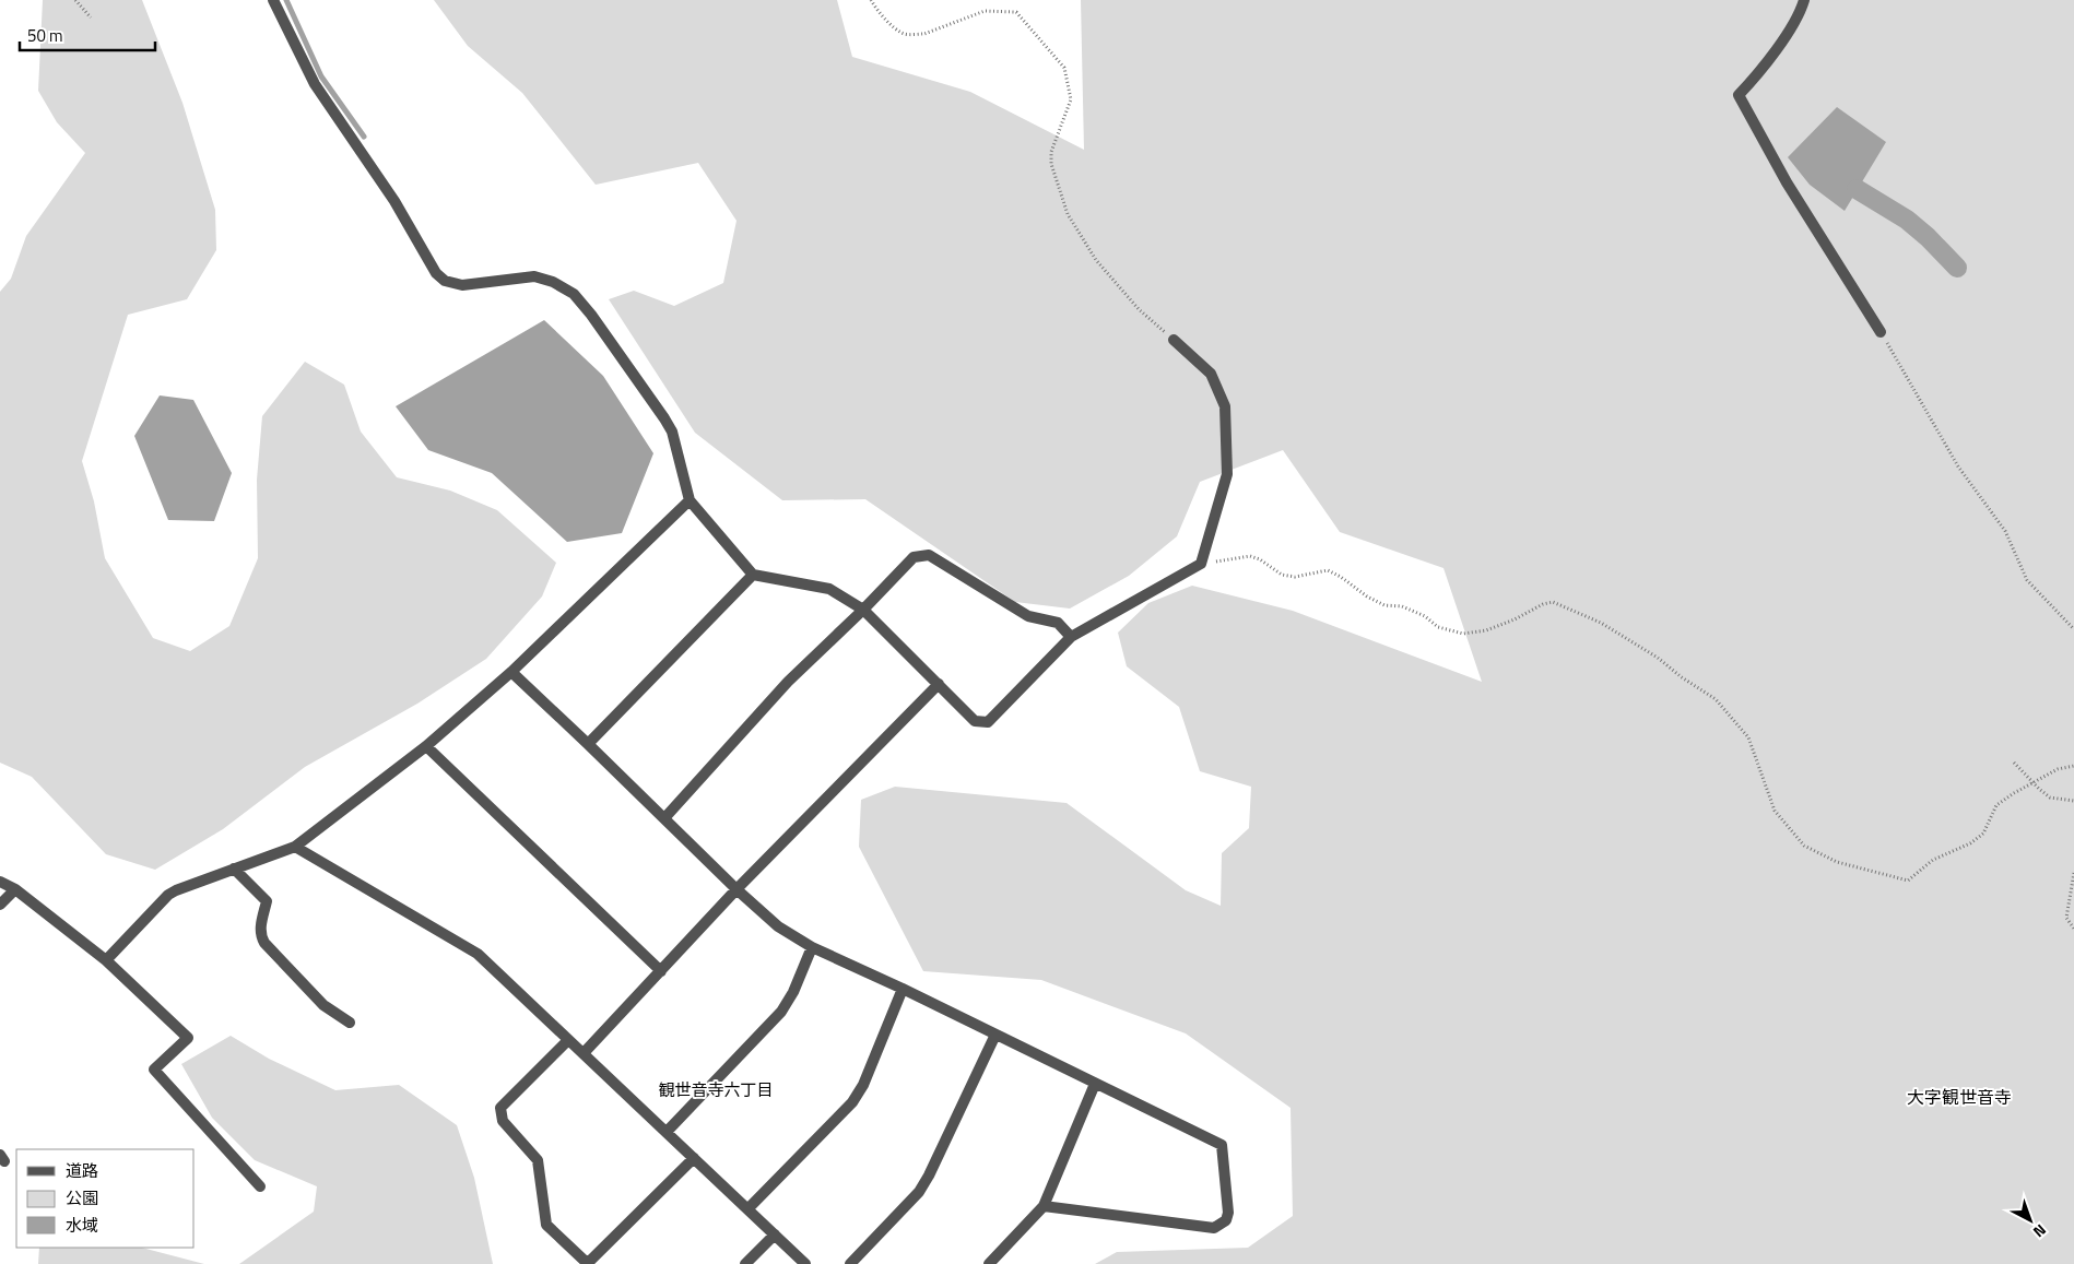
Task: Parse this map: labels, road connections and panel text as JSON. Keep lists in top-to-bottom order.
{
  "districts": ["観世音寺六丁目", "大字観世音寺"],
  "legend": ["道路", "公園", "水域"],
  "scale_bar": "50 m",
  "north": "bottom right"
}
